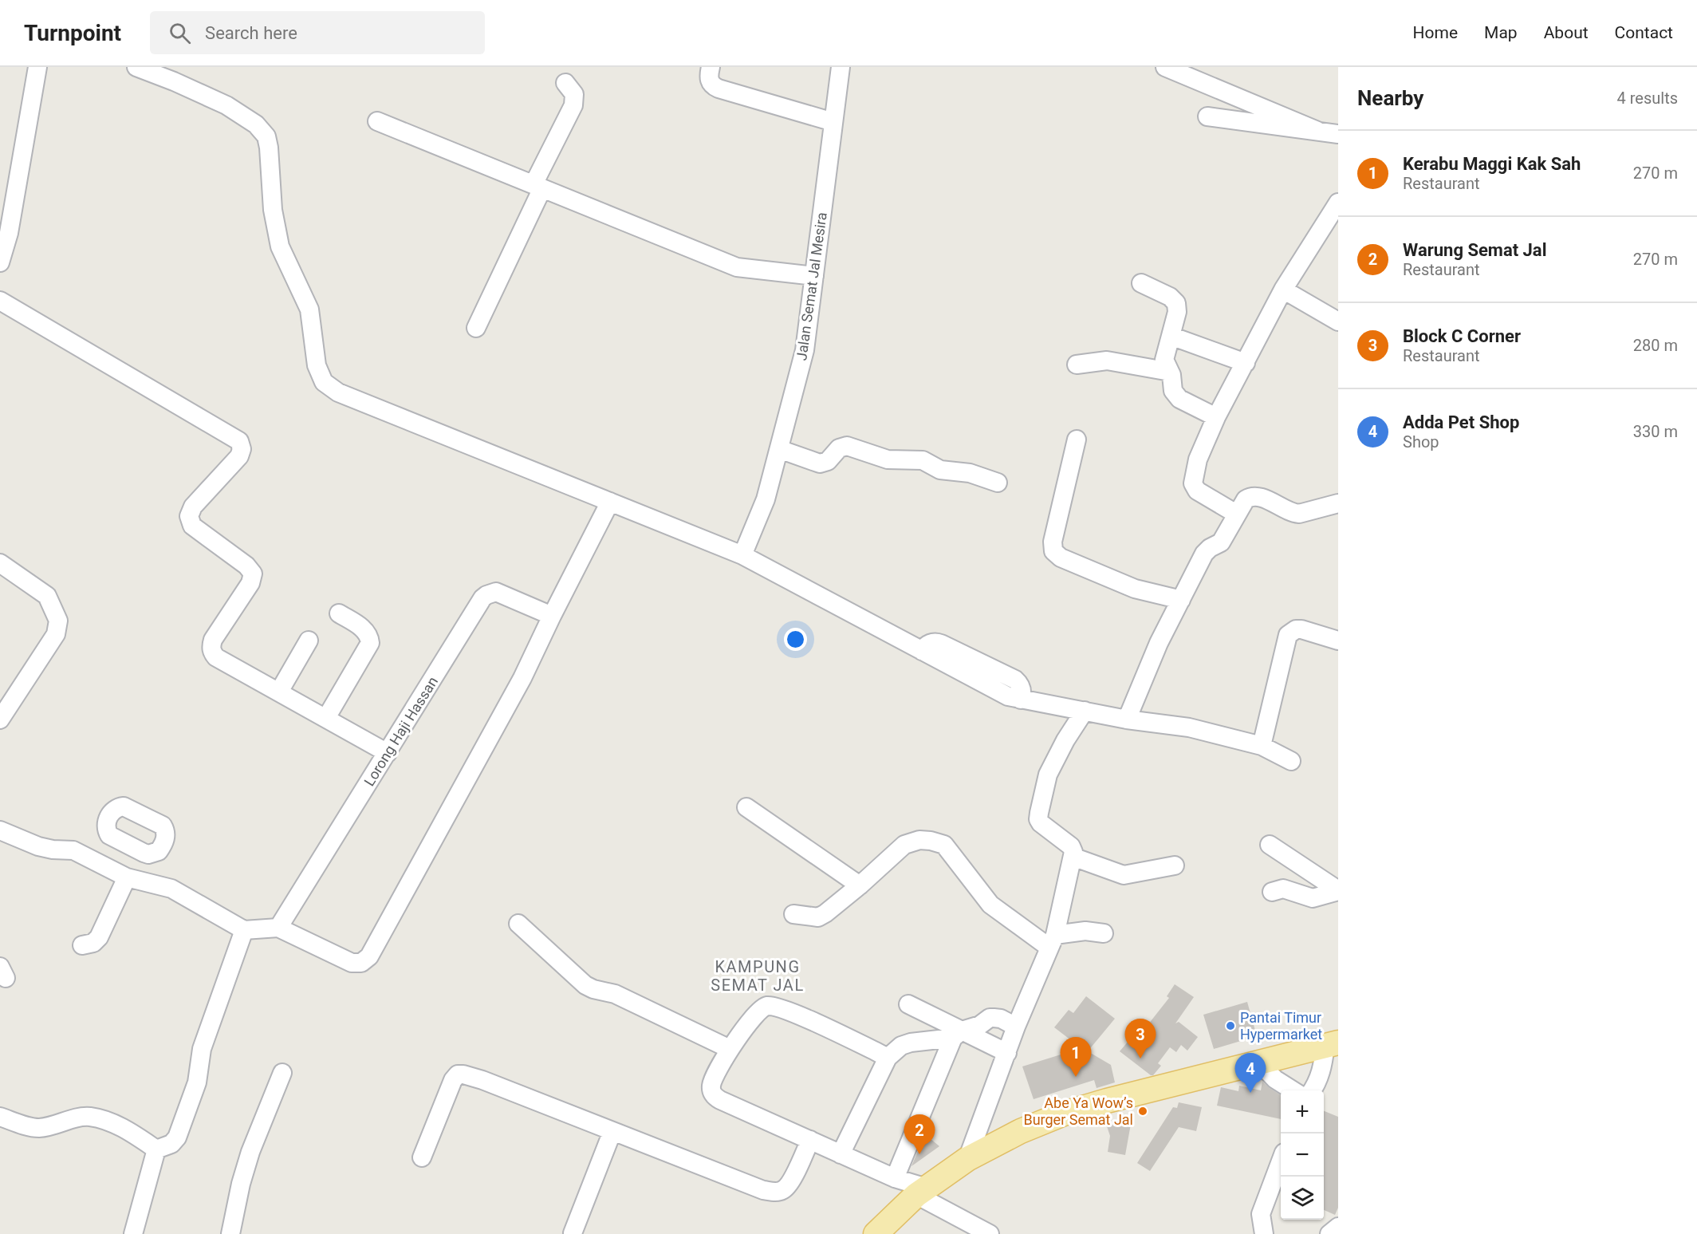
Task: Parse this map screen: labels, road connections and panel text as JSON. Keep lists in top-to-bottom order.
{
  "streets": {
    "street": ["Jalan Semat Jal Mesira", "Lorong Haji Hassan"]
  },
  "districts": ["KAMPUNG SEMAT JAL"],
  "places": ["Pantai Timur Hypermarket", "Abe Ya Wow’s Burger Semat Jal"],
  "page": {
    "header": "Turnpoint",
    "search": "Search here",
    "nav": [
      "Home",
      "Map",
      "About",
      "Contact"
    ],
    "heading": ["Nearby", "4 results"],
    "list": [
      {
        "mark": "1",
        "name": "Kerabu Maggi Kak Sah",
        "note": "Restaurant",
        "value": "270 m"
      },
      {
        "mark": "2",
        "name": "Warung Semat Jal",
        "note": "Restaurant",
        "value": "270 m"
      },
      {
        "mark": "3",
        "name": "Block C Corner",
        "note": "Restaurant",
        "value": "280 m"
      },
      {
        "mark": "4",
        "name": "Adda Pet Shop",
        "note": "Shop",
        "value": "330 m"
      }
    ],
    "pins": [
      "3",
      "1",
      "4",
      "2"
    ],
    "map_buttons": ["+", "−"]
  }
}
